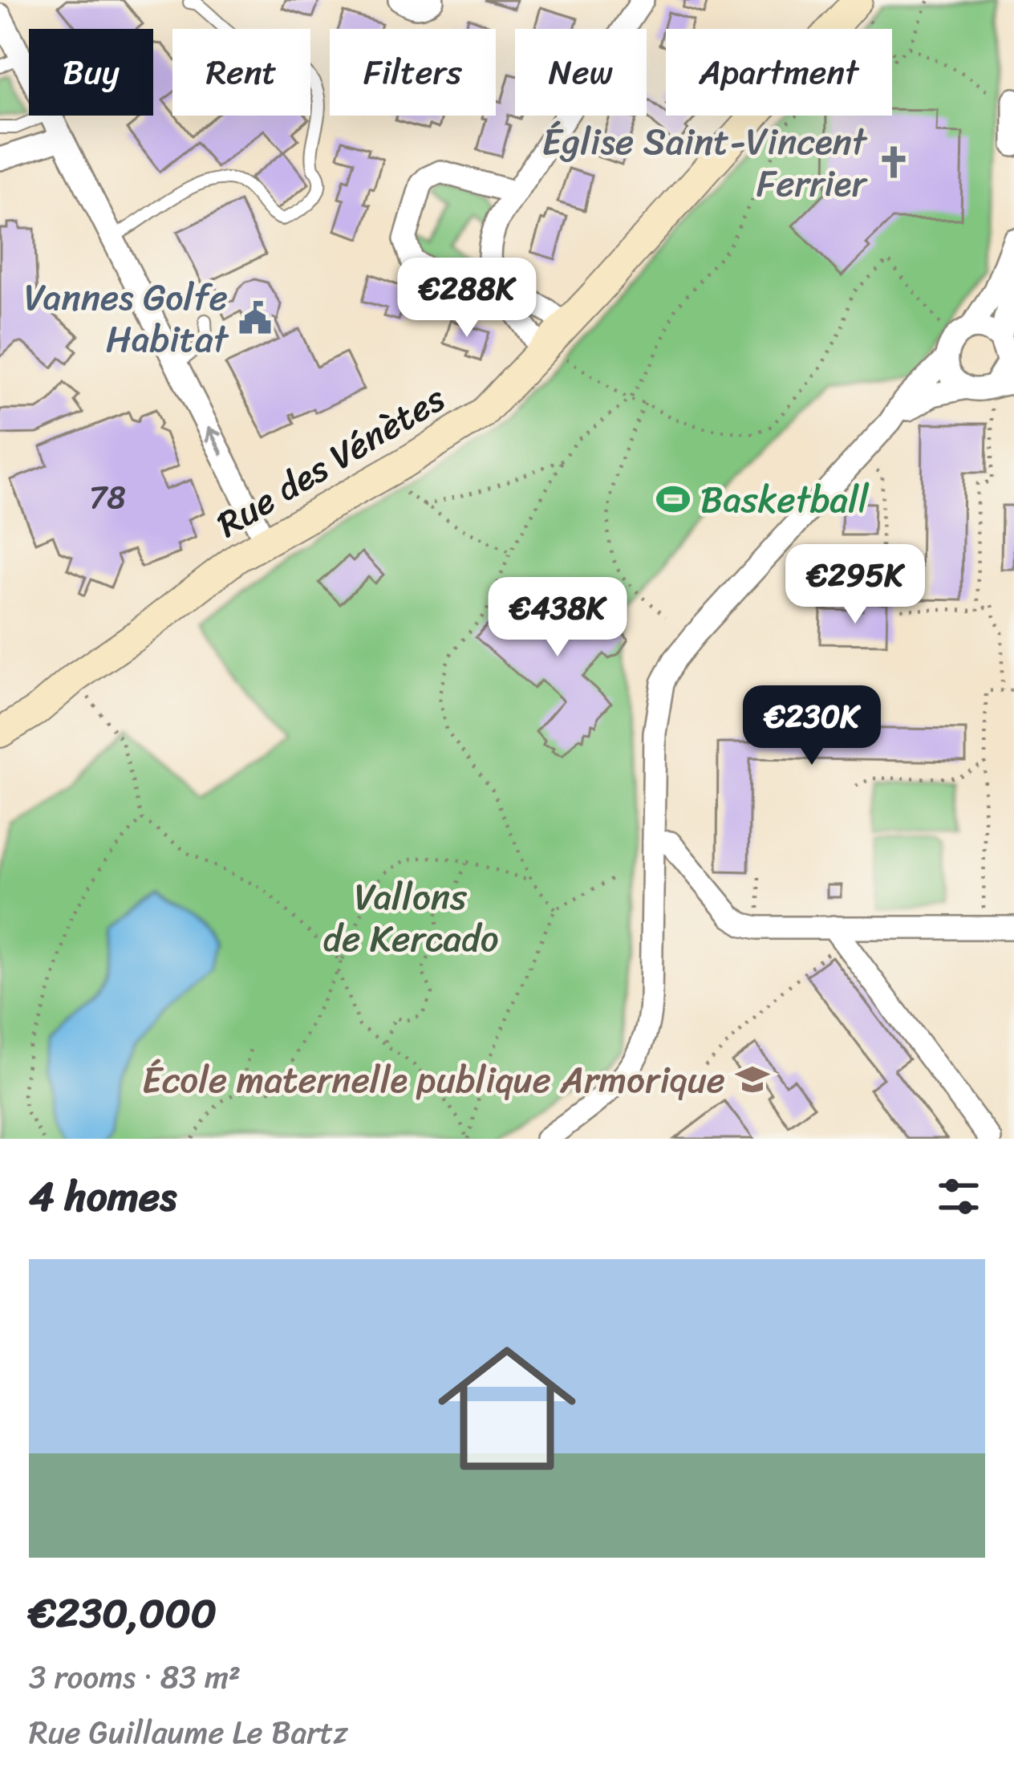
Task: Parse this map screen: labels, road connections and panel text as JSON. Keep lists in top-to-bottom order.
{
  "streets": {
    "street": ["Rue des Vénètes"]
  },
  "parks": ["Vallons de Kercado"],
  "places": {
    "church": ["Église Saint-Vincent Ferrier"],
    "public building": ["Vannes Golfe Habitat"],
    "sports": ["Basketball"],
    "school or university": ["École maternelle publique Armorique"]
  },
  "house_numbers": ["78"],
  "page": {
    "chip": [
      "Buy",
      "Rent",
      "Filters",
      "New",
      "Apartment"
    ],
    "price": [
      "€288K",
      "€295K",
      "€438K",
      "€230K"
    ],
    "heading": "4 homes",
    "list": [
      {
        "name": "€230,000",
        "note": "3 rooms · 83 m² · Rue Guillaume Le Bartz"
      }
    ]
  }
}
